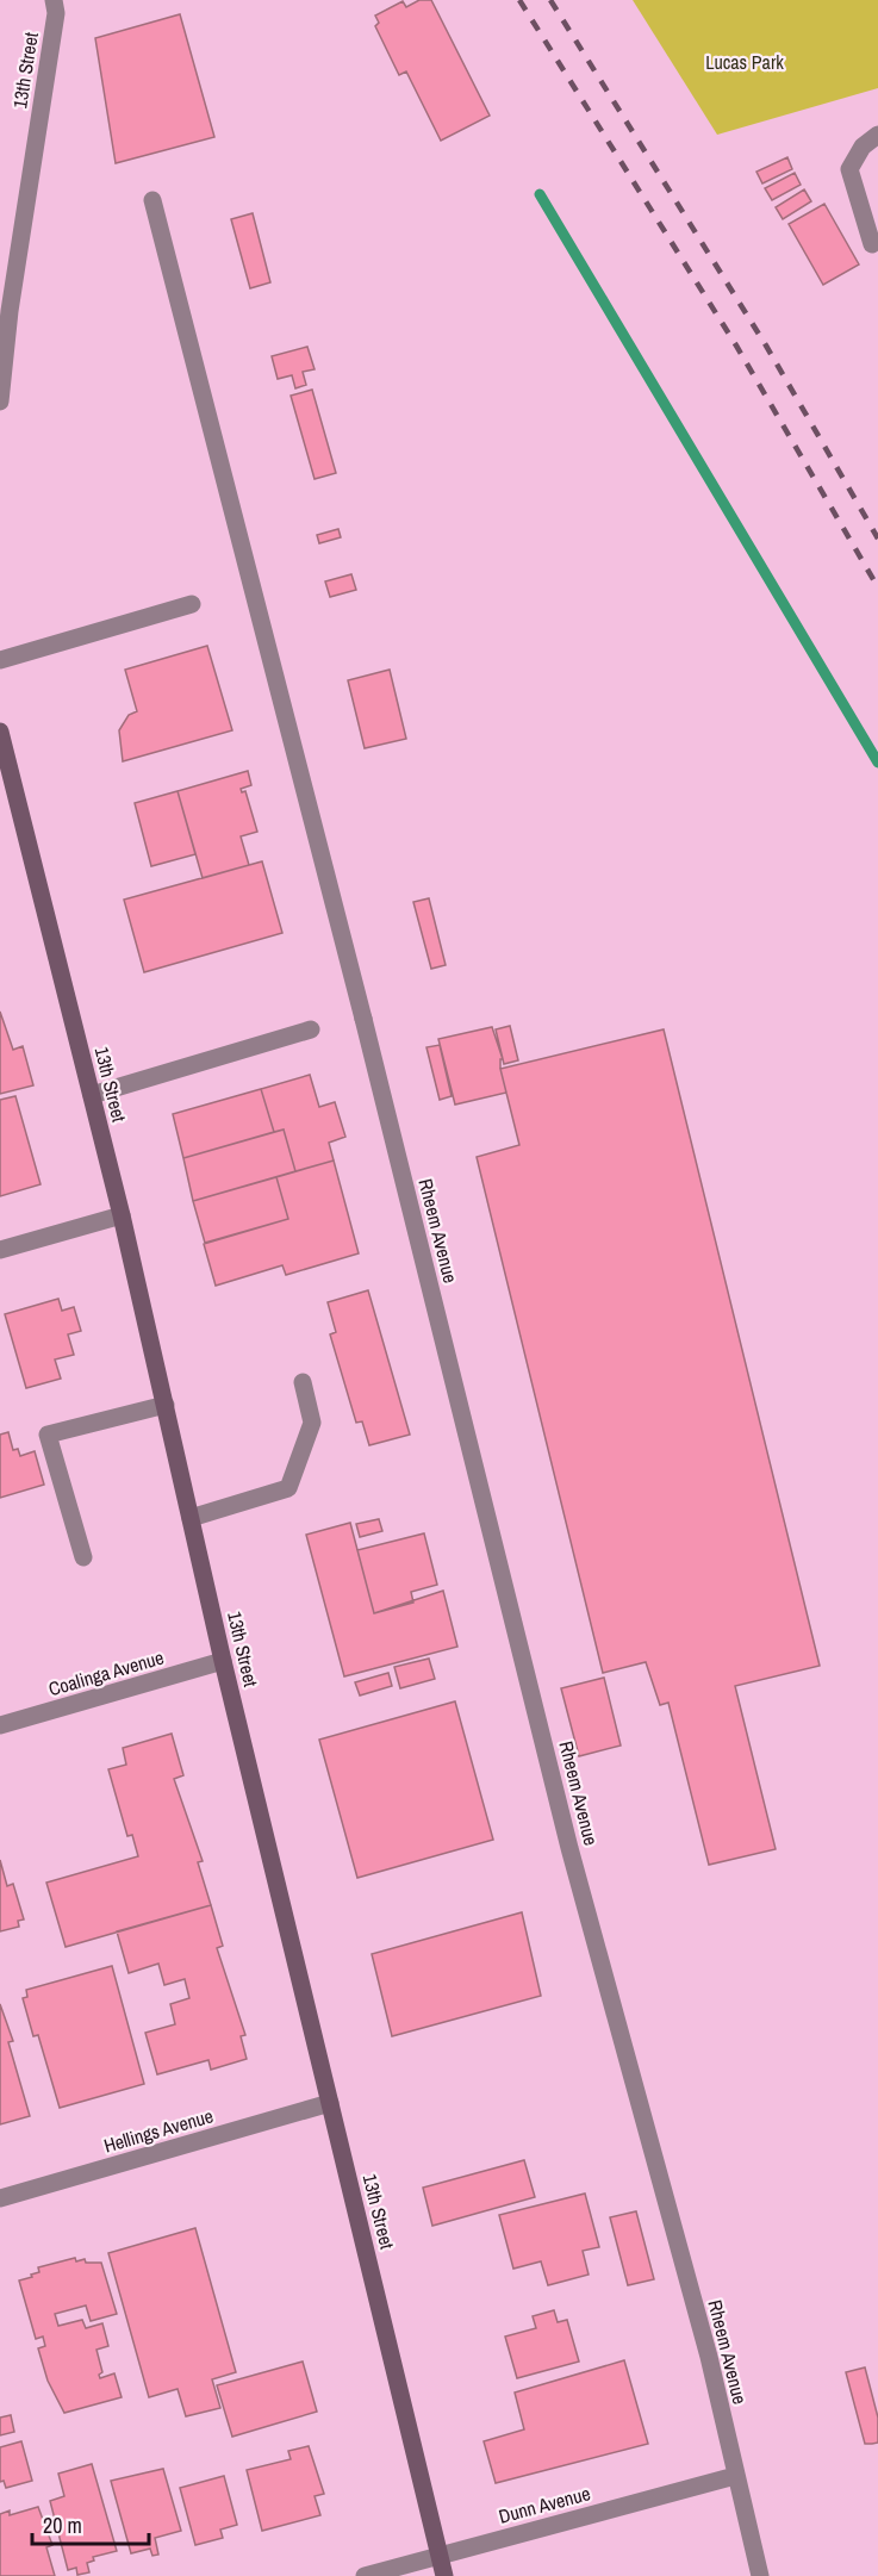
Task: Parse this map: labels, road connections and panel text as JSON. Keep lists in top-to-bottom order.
{
  "streets": {
    "main road": ["13th Street"],
    "street": [
      "Rheem Avenue",
      "Coalinga Avenue",
      "Hellings Avenue",
      "Dunn Avenue"
    ]
  },
  "crossings": [
    ["13th Street", "Coalinga Avenue"],
    ["13th Street", "Hellings Avenue"],
    ["13th Street", "Dunn Avenue"],
    ["Rheem Avenue", "Dunn Avenue"]
  ],
  "parks": ["Lucas Park"],
  "scale_bar": "20 m"
}
